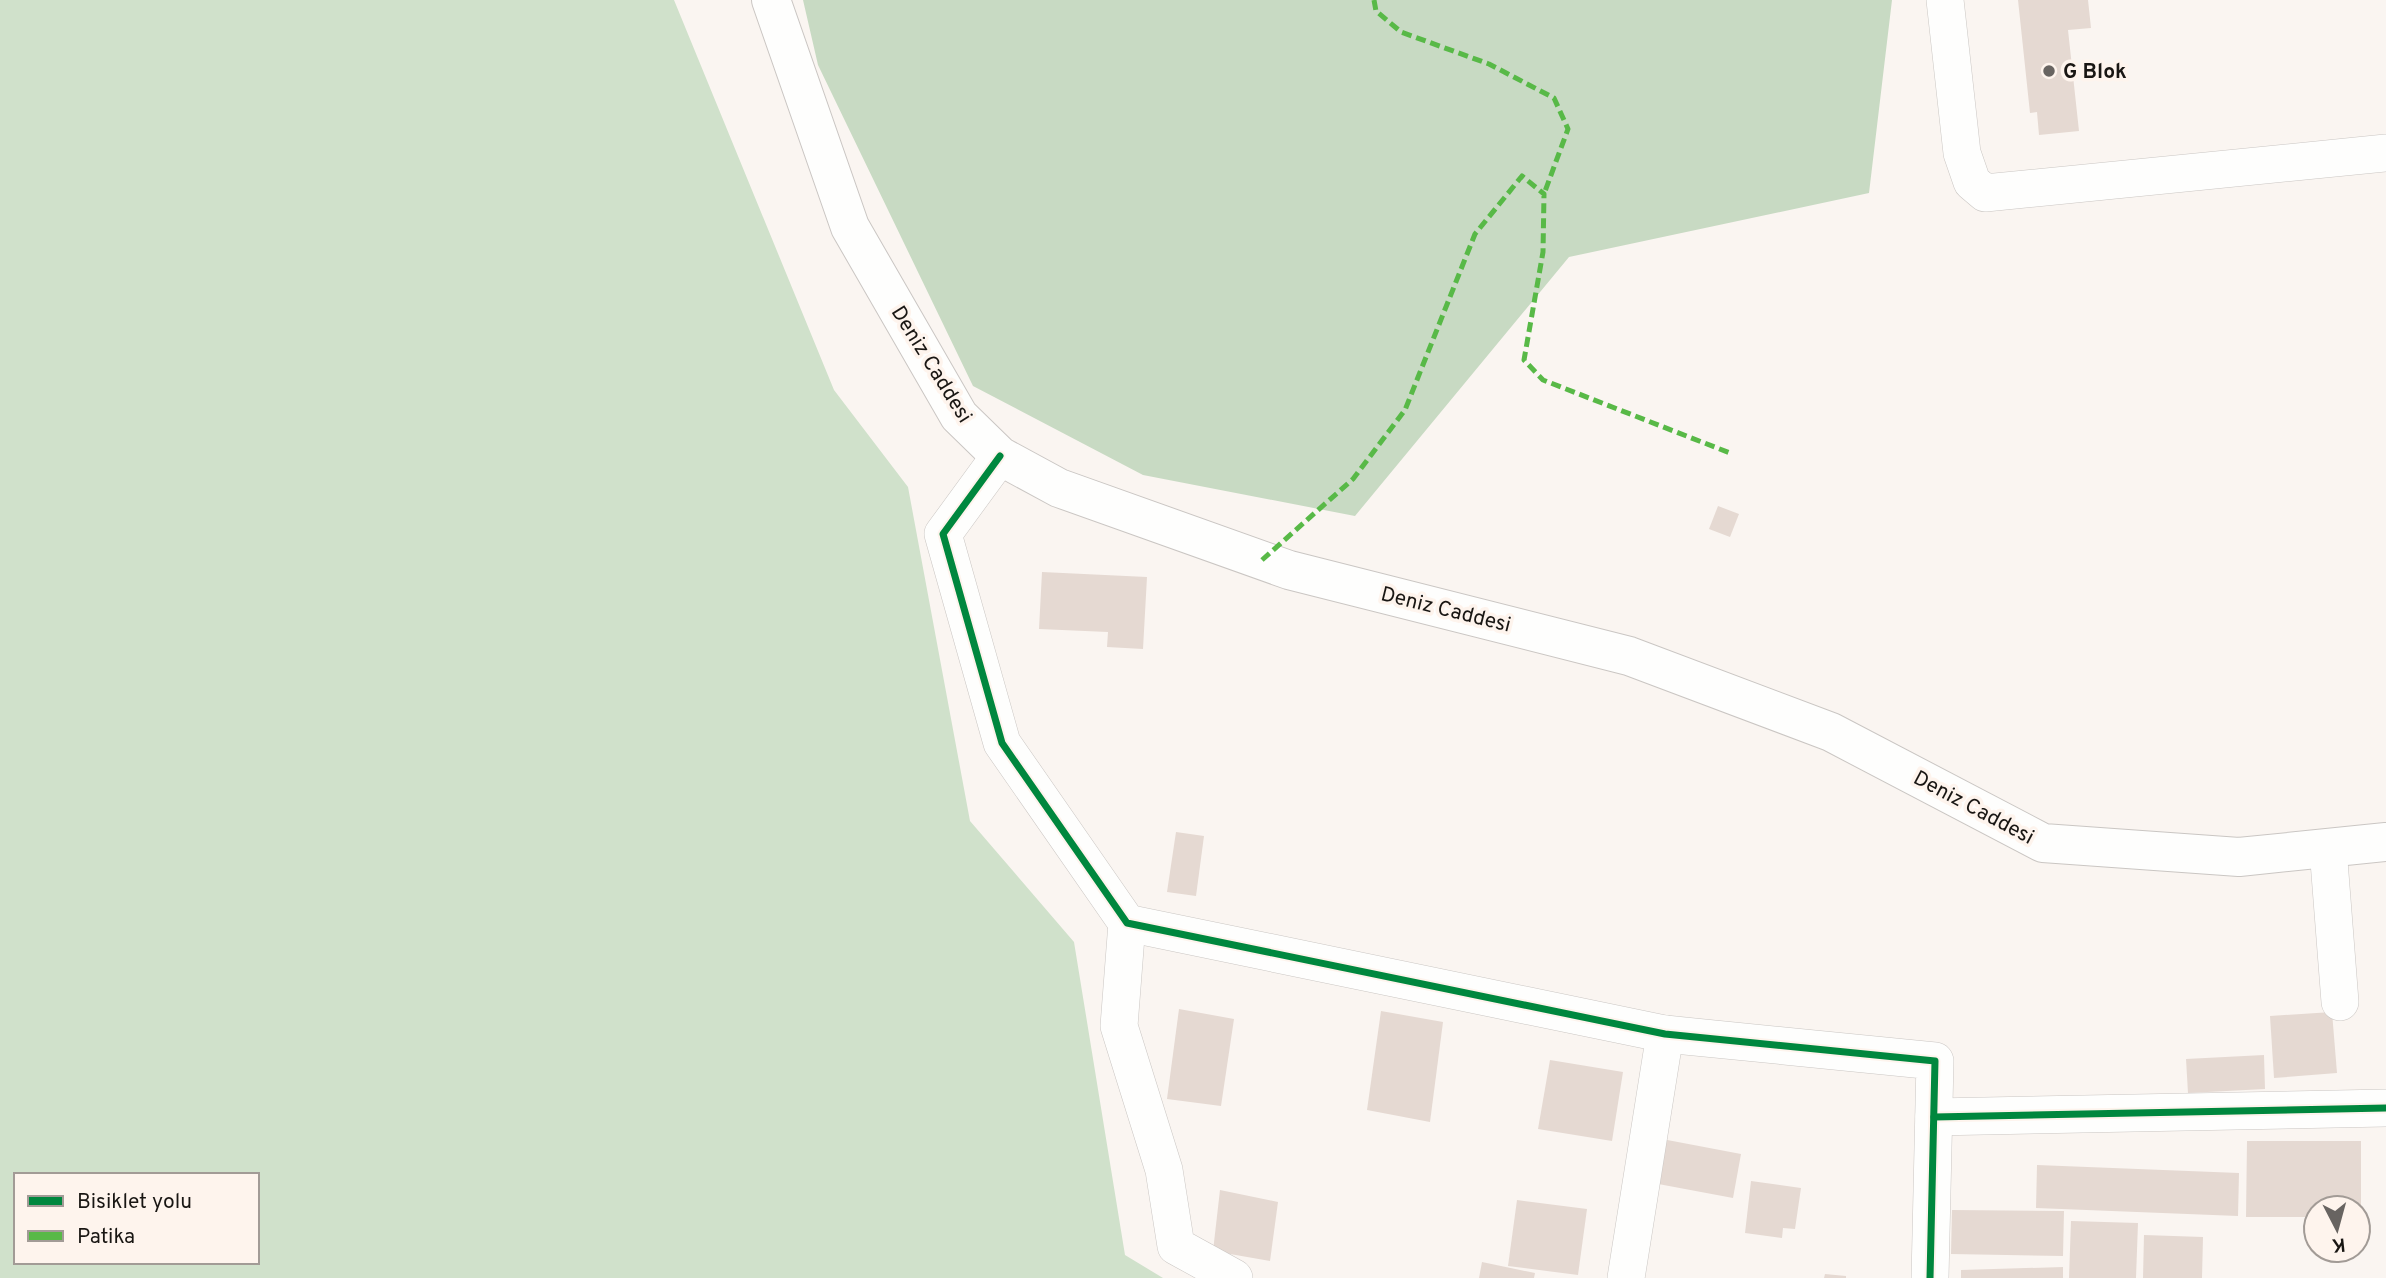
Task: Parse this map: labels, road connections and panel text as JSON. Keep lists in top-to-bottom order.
{
  "streets": {
    "main road": ["Deniz Caddesi"]
  },
  "places": ["G Blok"],
  "legend": ["Bisiklet yolu", "Patika"],
  "north": "bottom"
}
